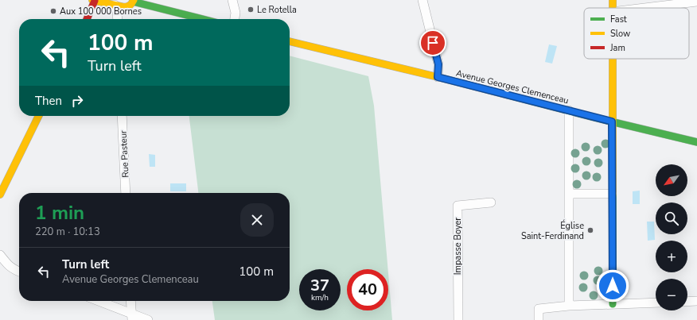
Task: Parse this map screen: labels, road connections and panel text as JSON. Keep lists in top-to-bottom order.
{
  "streets": {
    "main road": ["Avenue Georges Clemenceau"],
    "street": ["Rue Pasteur", "Impasse Boyer"]
  },
  "places": ["Le Rotella", "Aux 100 000 Bornes", "Église Saint-Ferdinand"],
  "legend": ["Fast", "Slow", "Jam"],
  "north": "bottom left",
  "page": {
    "turn": ["100 m", "Turn left"],
    "then": "Then",
    "map_buttons": ["+", "−"],
    "heading": ["1 min", "220 m · 10:13"],
    "list": [
      {
        "name": "Turn left",
        "note": "Avenue Georges Clemenceau",
        "value": "100 m"
      }
    ],
    "speed": "37 km/h",
    "limit": "40"
  }
}
